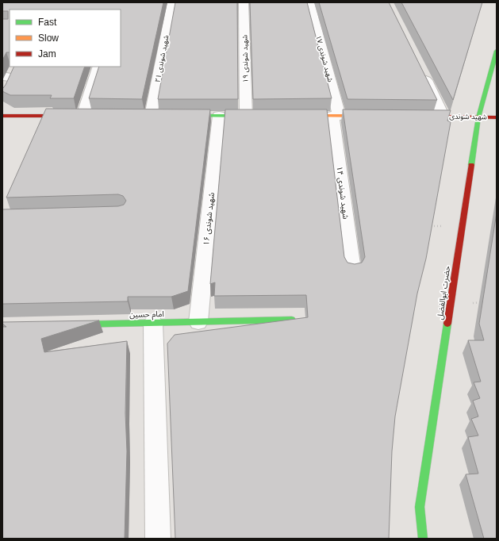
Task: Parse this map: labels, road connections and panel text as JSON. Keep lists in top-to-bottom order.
{
  "streets": {
    "street": [
      "شهید شوندی ۲۱",
      "شهید شوندی ۱۹",
      "شهید شوندی ۱۷",
      "شهید شوندی",
      "شهید شوندی ۱۴",
      "شهید شوندی ۱۶",
      "حضرت ابوالفضل",
      "امام حسین"
    ]
  },
  "crossings": [
    ["شهید شوندی ۱۷", "شهید شوندی ۱۴"],
    ["شهید شوندی", "حضرت ابوالفضل"],
    ["شهید شوندی ۱۶", "امام حسین"]
  ],
  "legend": ["Fast", "Slow", "Jam"]
}
